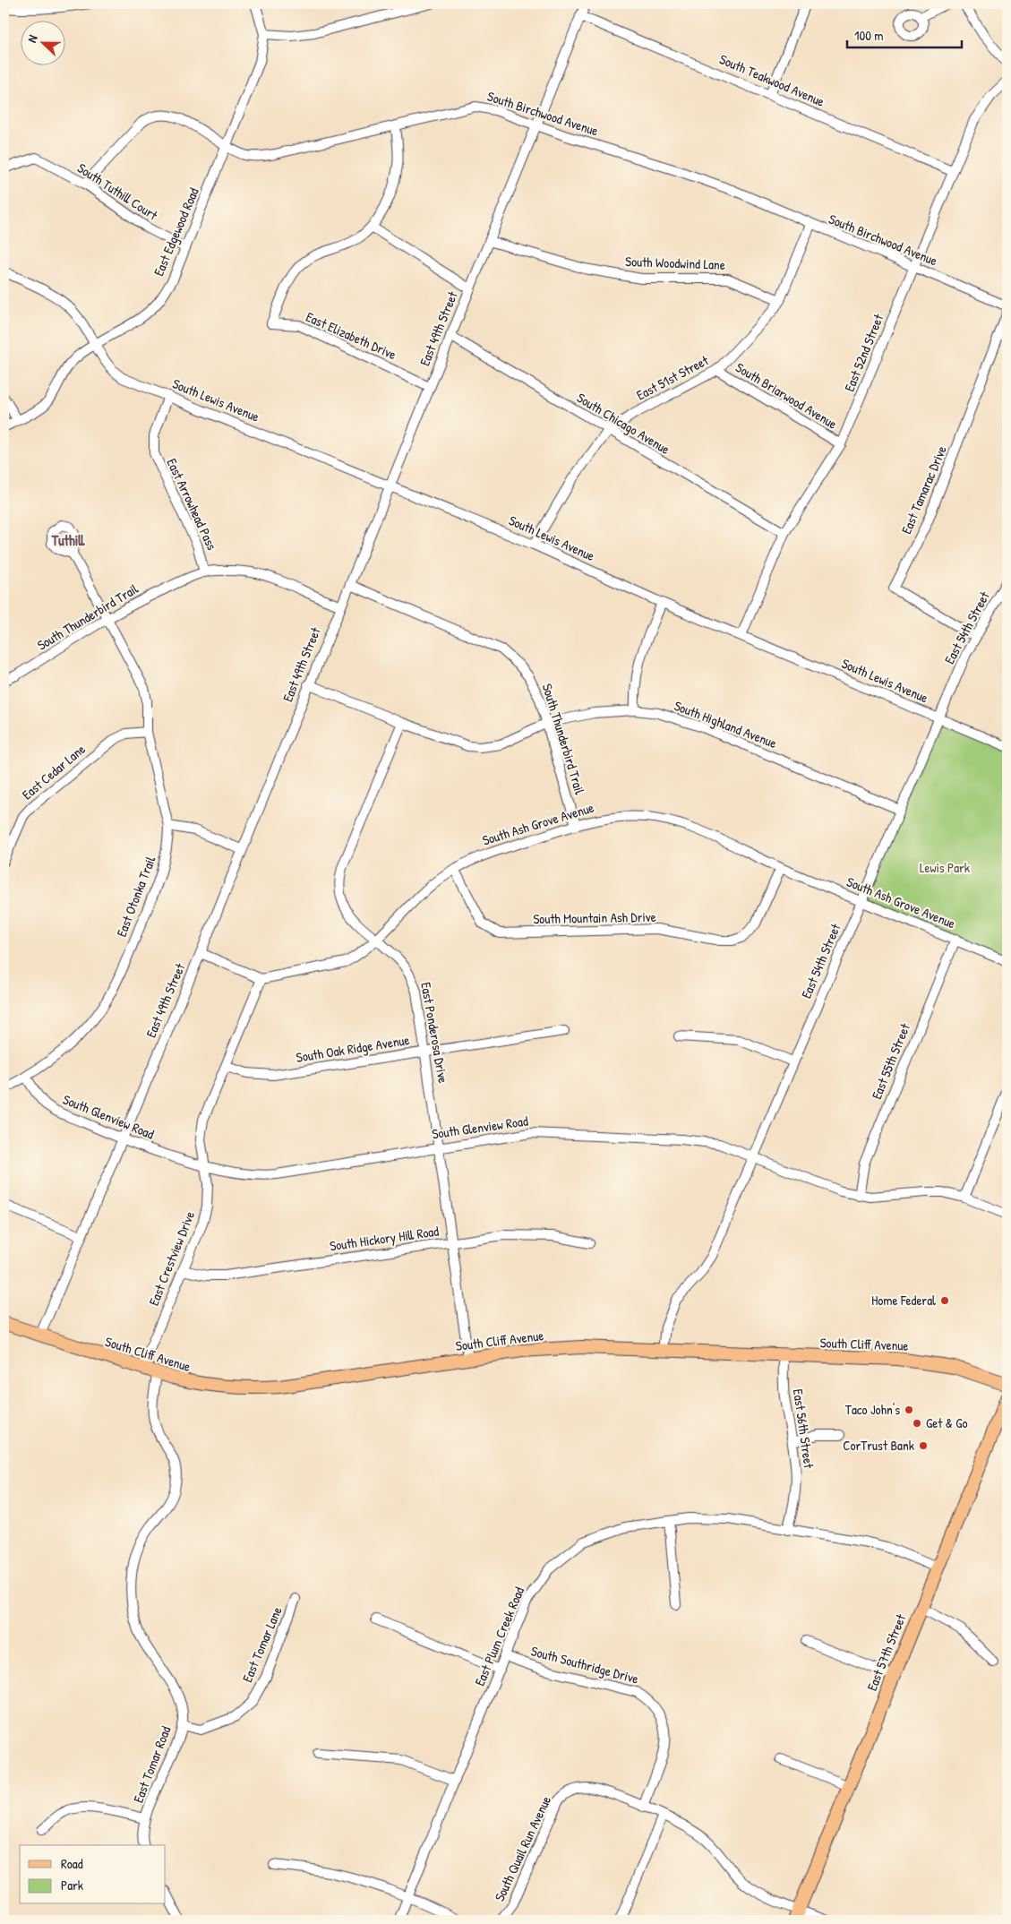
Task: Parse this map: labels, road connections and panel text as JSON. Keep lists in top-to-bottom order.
{
  "streets": {
    "main road": ["South Cliff Avenue", "East 57th Street"],
    "street": [
      "South Teakwood Avenue",
      "South Birchwood Avenue",
      "South Tuthill Court",
      "East Edgewood Road",
      "South Woodwind Lane",
      "East 49th Street",
      "East Elizabeth Drive",
      "East 52nd Street",
      "East 51st Street",
      "South Briarwood Avenue",
      "South Lewis Avenue",
      "South Chicago Avenue",
      "East Tamarac Drive",
      "East Arrowhead Pass",
      "South Thunderbird Trail",
      "East 54th Street",
      "South Highland Avenue",
      "East Cedar Lane",
      "South Ash Grove Avenue",
      "East Otonka Trail",
      "South Mountain Ash Drive",
      "East Ponderosa Drive",
      "South Oak Ridge Avenue",
      "East 55th Street",
      "South Glenview Road",
      "South Hickory Hill Road",
      "East Crestview Drive",
      "East 56th Street",
      "East Plum Creek Road",
      "East Tomar Lane",
      "South Southridge Drive",
      "East Tomar Road",
      "South Quail Run Avenue"
    ]
  },
  "crossings": [
    ["South Teakwood Avenue", "East 49th Street"],
    ["South Teakwood Avenue", "East 52nd Street"],
    ["South Birchwood Avenue", "South Tuthill Court"],
    ["South Birchwood Avenue", "East Edgewood Road"],
    ["South Birchwood Avenue", "East 49th Street"],
    ["South Birchwood Avenue", "East Elizabeth Drive"],
    ["South Birchwood Avenue", "East 52nd Street"],
    ["South Birchwood Avenue", "East 51st Street"],
    ["South Tuthill Court", "East Edgewood Road"],
    ["East Edgewood Road", "South Lewis Avenue"],
    ["South Woodwind Lane", "East 49th Street"],
    ["South Woodwind Lane", "East 51st Street"],
    ["East 49th Street", "East Elizabeth Drive"],
    ["East 49th Street", "South Lewis Avenue"],
    ["East 49th Street", "South Chicago Avenue"],
    ["East 49th Street", "South Thunderbird Trail"],
    ["East 49th Street", "South Highland Avenue"],
    ["East 49th Street", "South Glenview Road"],
    ["East 49th Street", "South Cliff Avenue"],
    ["East 52nd Street", "South Briarwood Avenue"],
    ["East 52nd Street", "South Lewis Avenue"],
    ["East 52nd Street", "South Chicago Avenue"],
    ["East 51st Street", "South Briarwood Avenue"],
    ["East 51st Street", "South Lewis Avenue"],
    ["East 51st Street", "South Chicago Avenue"],
    ["South Lewis Avenue", "East Arrowhead Pass"],
    ["South Lewis Avenue", "East 54th Street"],
    ["East Tamarac Drive", "East 54th Street"],
    ["East Arrowhead Pass", "South Thunderbird Trail"],
    ["South Thunderbird Trail", "South Highland Avenue"],
    ["South Thunderbird Trail", "South Ash Grove Avenue"],
    ["South Thunderbird Trail", "East Otonka Trail"],
    ["East 54th Street", "South Highland Avenue"],
    ["East 54th Street", "South Ash Grove Avenue"],
    ["East 54th Street", "South Glenview Road"],
    ["East 54th Street", "South Cliff Avenue"],
    ["South Highland Avenue", "East Ponderosa Drive"],
    ["East Cedar Lane", "East Otonka Trail"],
    ["South Ash Grove Avenue", "South Mountain Ash Drive"],
    ["South Ash Grove Avenue", "East Ponderosa Drive"],
    ["South Ash Grove Avenue", "East 55th Street"],
    ["South Ash Grove Avenue", "East Crestview Drive"],
    ["East Otonka Trail", "South Glenview Road"],
    ["East Ponderosa Drive", "South Oak Ridge Avenue"],
    ["East Ponderosa Drive", "South Glenview Road"],
    ["East Ponderosa Drive", "South Hickory Hill Road"],
    ["East Ponderosa Drive", "South Cliff Avenue"],
    ["South Oak Ridge Avenue", "East Crestview Drive"],
    ["East 55th Street", "South Glenview Road"],
    ["South Glenview Road", "East Crestview Drive"],
    ["South Hickory Hill Road", "East Crestview Drive"],
    ["East Crestview Drive", "South Cliff Avenue"],
    ["South Cliff Avenue", "East 56th Street"],
    ["South Cliff Avenue", "East Tomar Road"],
    ["East 56th Street", "East Plum Creek Road"],
    ["East Plum Creek Road", "East 57th Street"],
    ["East Plum Creek Road", "South Southridge Drive"],
    ["East Tomar Lane", "East Tomar Road"],
    ["East 57th Street", "South Quail Run Avenue"],
    ["South Southridge Drive", "South Quail Run Avenue"]
  ],
  "districts": ["Tuthill"],
  "parks": ["Lewis Park"],
  "places": [
    "Home Federal",
    "Taco John's",
    "Get & Go",
    "CorTrust Bank"
  ],
  "legend": ["Road", "Park"],
  "scale_bar": "100 m",
  "north": "left"
}
